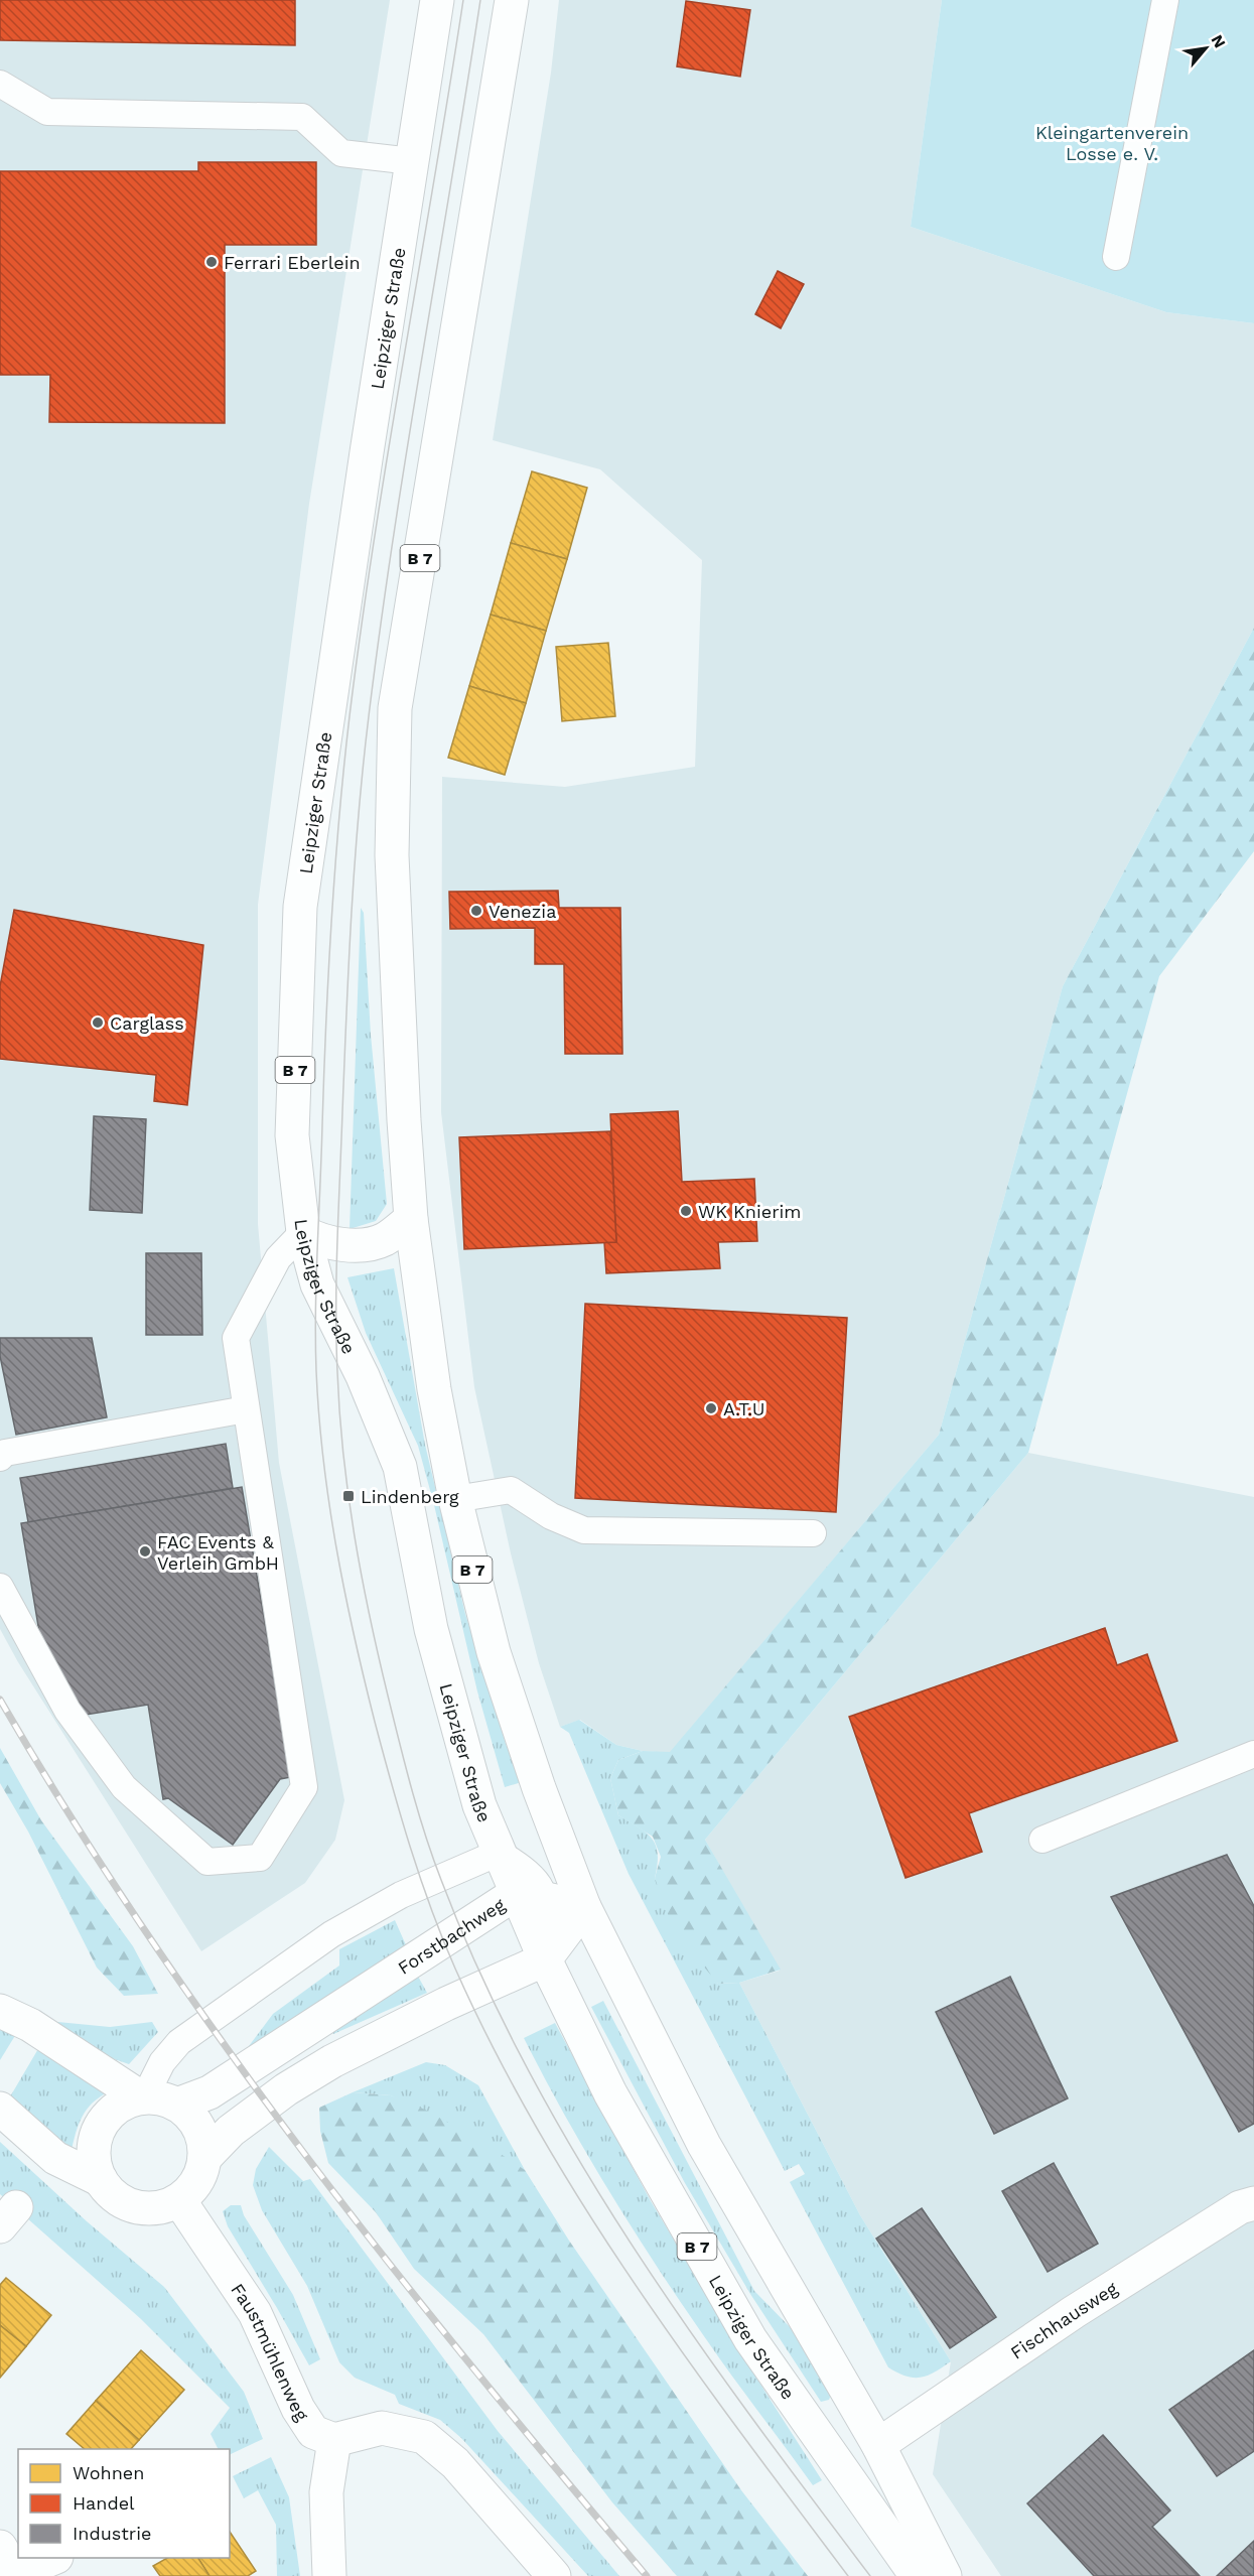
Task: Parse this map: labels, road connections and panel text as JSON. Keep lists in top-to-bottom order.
{
  "streets": {
    "main road": [
      "Leipziger Straße",
      "B 7",
      "Forstbachweg",
      "Fischhausweg",
      "Faustmühlenweg"
    ]
  },
  "crossings": [
    ["Leipziger Straße", "Forstbachweg"],
    ["B 7", "Fischhausweg"],
    ["Forstbachweg", "Faustmühlenweg"]
  ],
  "parks": ["Kleingartenverein Losse e. V."],
  "places": {
    "other": [
      "Ferrari Eberlein",
      "Venezia",
      "Carglass",
      "WK Knierim",
      "A.T.U",
      "FAC Events & Verleih GmbH"
    ],
    "transit": ["Lindenberg"]
  },
  "legend": ["Wohnen", "Handel", "Industrie"],
  "north": "top right"
}
